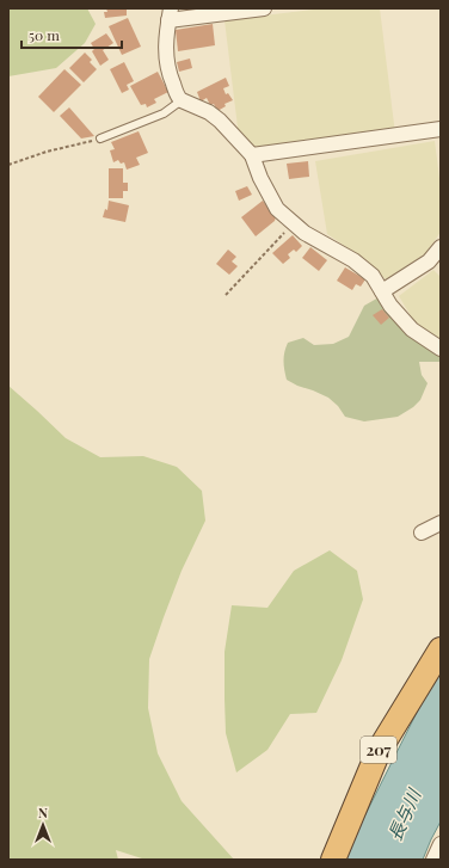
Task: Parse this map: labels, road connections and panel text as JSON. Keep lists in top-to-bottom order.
{
  "streets": {
    "highway": ["207"]
  },
  "water": ["長与川"],
  "scale_bar": "50 m",
  "north": "top"
}
